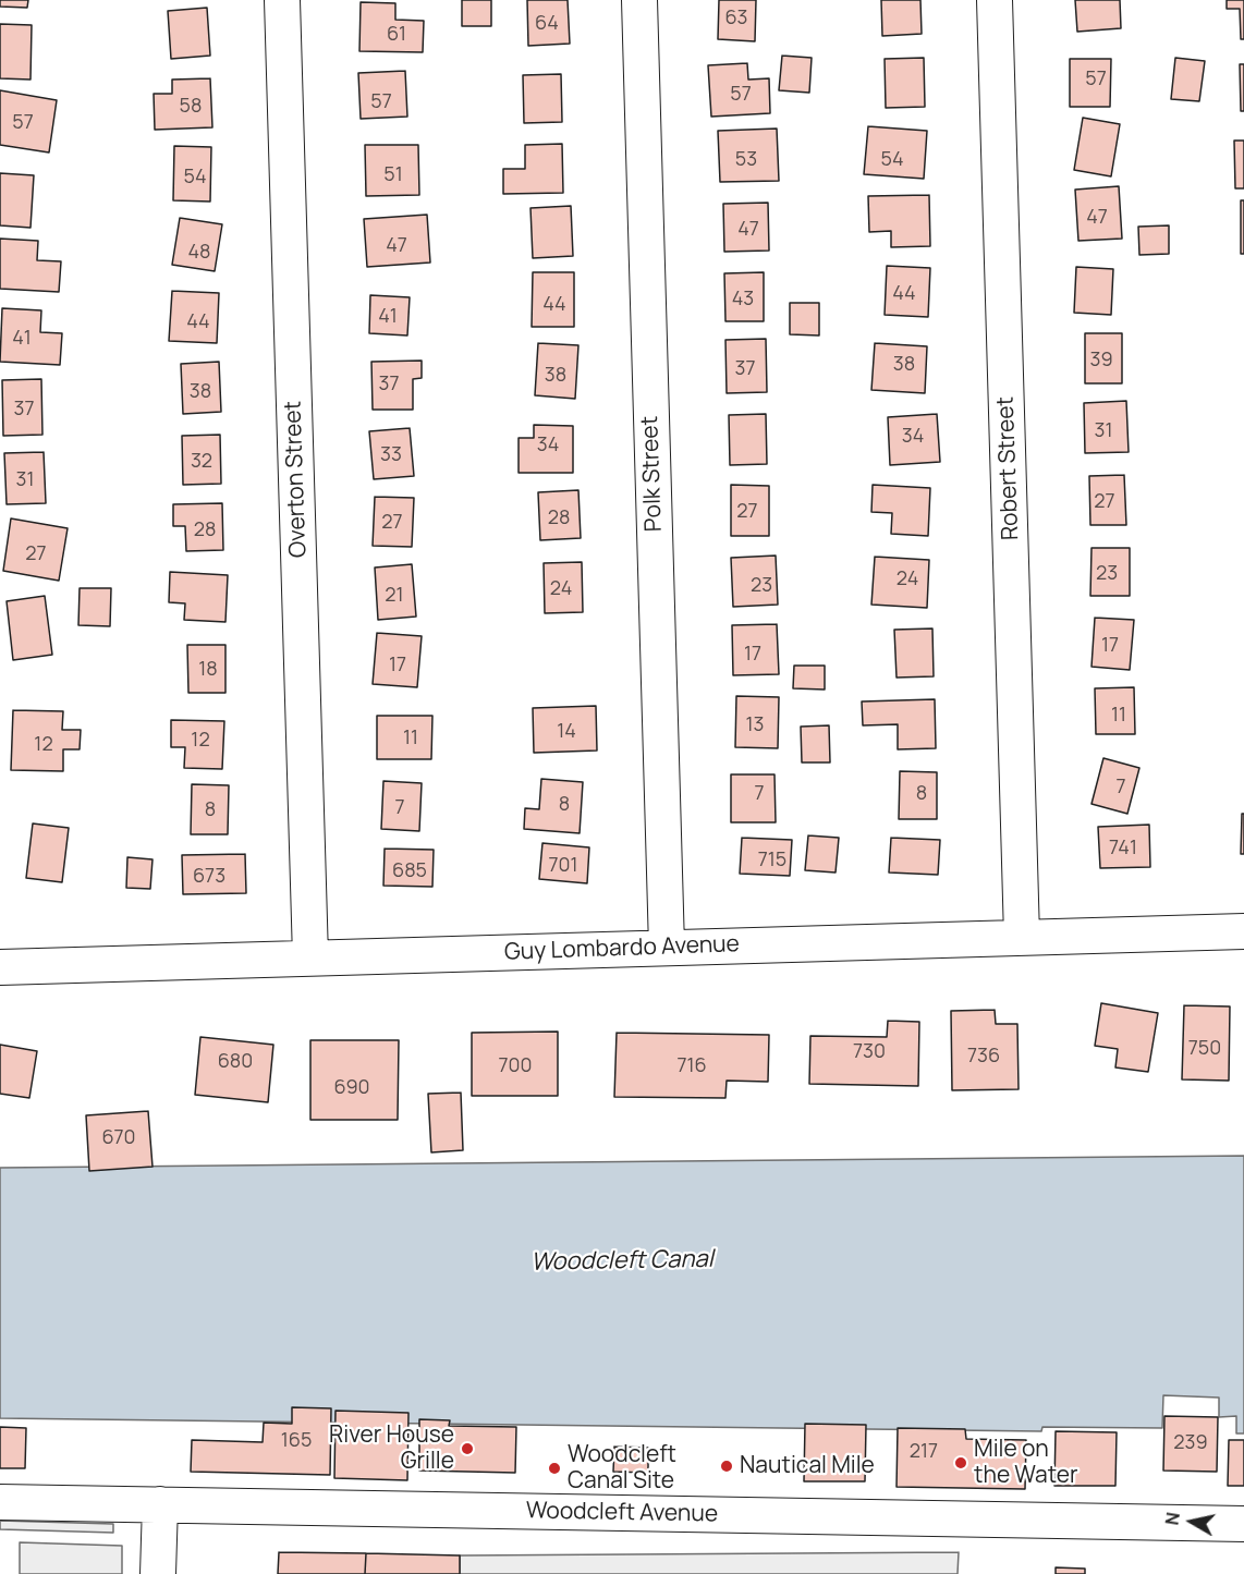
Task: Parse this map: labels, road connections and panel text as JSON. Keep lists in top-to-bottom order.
{
  "streets": {
    "street": [
      "Robert Street",
      "Polk Street",
      "Overton Street",
      "Guy Lombardo Avenue",
      "Woodcleft Avenue"
    ]
  },
  "crossings": [
    ["Robert Street", "Guy Lombardo Avenue"],
    ["Polk Street", "Guy Lombardo Avenue"],
    ["Overton Street", "Guy Lombardo Avenue"]
  ],
  "water": ["Woodcleft Canal"],
  "places": [
    "River House Grille",
    "Mile on the Water",
    "Nautical Mile",
    "Woodcleft Canal Site"
  ],
  "house_numbers": [
    "63",
    "64",
    "61",
    "57",
    "57",
    "57",
    "58",
    "57",
    "53",
    "54",
    "51",
    "54",
    "47",
    "47",
    "47",
    "48",
    "44",
    "43",
    "44",
    "41",
    "44",
    "41",
    "39",
    "38",
    "37",
    "38",
    "37",
    "38",
    "37",
    "31",
    "34",
    "34",
    "33",
    "32",
    "31",
    "27",
    "27",
    "28",
    "27",
    "28",
    "27",
    "23",
    "24",
    "23",
    "24",
    "21",
    "17",
    "17",
    "17",
    "18",
    "11",
    "13",
    "14",
    "11",
    "12",
    "12",
    "7",
    "7",
    "8",
    "8",
    "7",
    "8",
    "741",
    "715",
    "701",
    "685",
    "673",
    "750",
    "730",
    "736",
    "680",
    "700",
    "716",
    "690",
    "670",
    "165",
    "239",
    "217"
  ],
  "north": "left"
}
